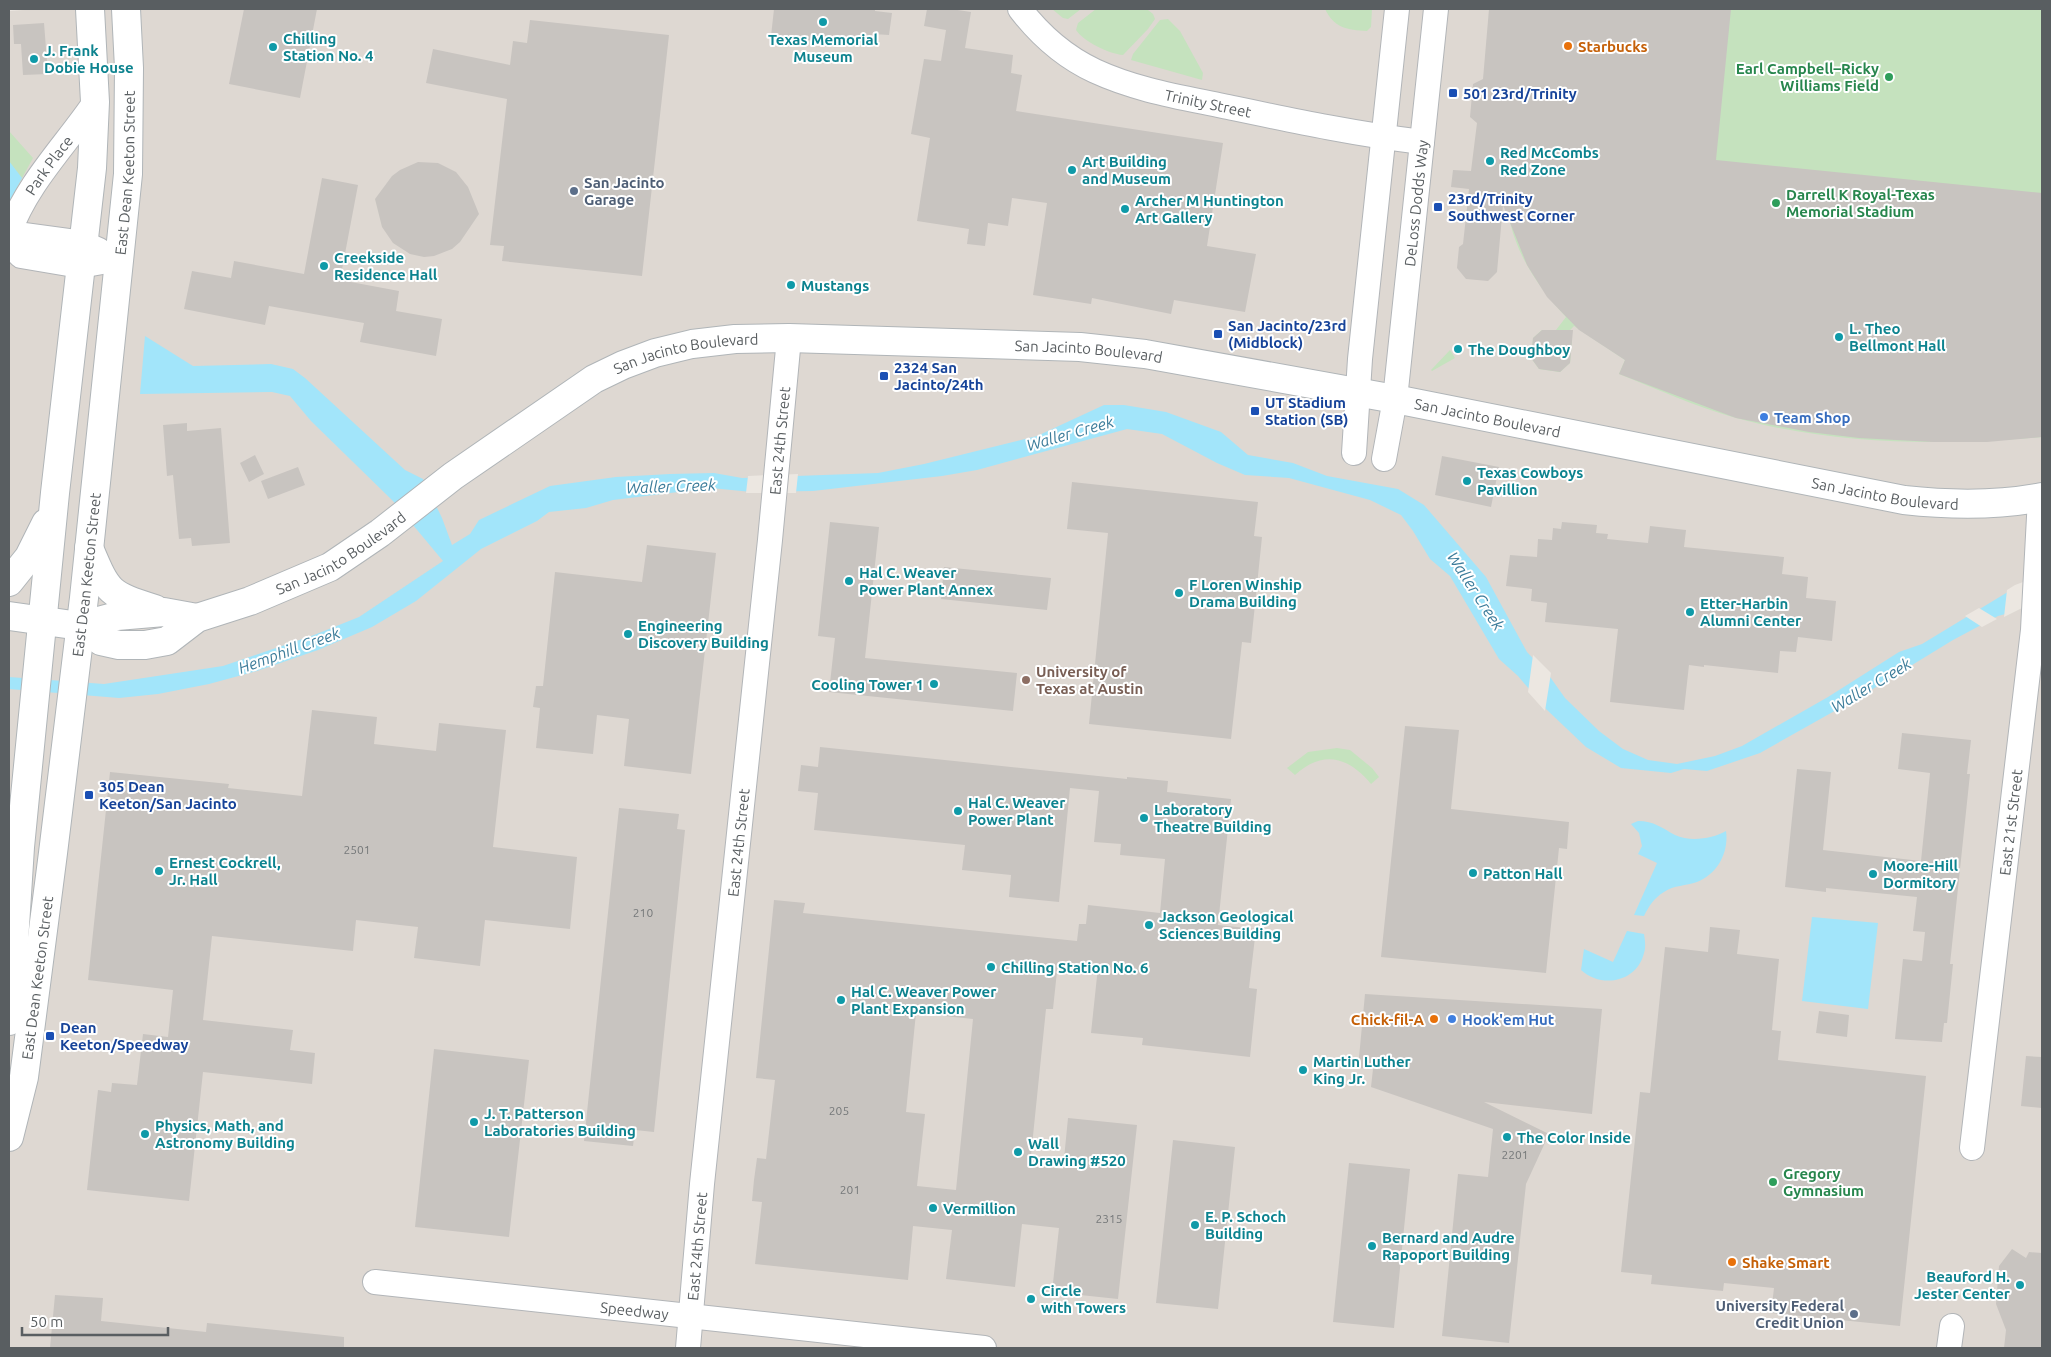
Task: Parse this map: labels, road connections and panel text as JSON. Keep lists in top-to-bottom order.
{
  "streets": {
    "main road": ["East Dean Keeton Street", "San Jacinto Boulevard"],
    "street": [
      "Trinity Street",
      "Park Place",
      "DeLoss Dodds Way",
      "East 24th Street",
      "East 21st Street",
      "Speedway"
    ]
  },
  "crossings": [
    ["Trinity Street", "DeLoss Dodds Way"],
    ["Park Place", "East Dean Keeton Street"],
    ["East Dean Keeton Street", "San Jacinto Boulevard"],
    ["DeLoss Dodds Way", "San Jacinto Boulevard"],
    ["San Jacinto Boulevard", "East 24th Street"],
    ["San Jacinto Boulevard", "East 21st Street"],
    ["East 24th Street", "Speedway"]
  ],
  "water": ["Waller Creek", "Hemphill Creek"],
  "places": {
    "other": [
      "Texas Memorial Museum",
      "Starbucks",
      "Chilling Station No. 4",
      "J. Frank Dobie House",
      "Earl Campbell–Ricky Williams Field",
      "Red McCombs Red Zone",
      "Art Building and Museum",
      "San Jacinto Garage",
      "Darrell K Royal-Texas Memorial Stadium",
      "Archer M Huntington Art Gallery",
      "Creekside Residence Hall",
      "Mustangs",
      "L. Theo Bellmont Hall",
      "The Doughboy",
      "Team Shop",
      "Texas Cowboys Pavillion",
      "Hal C. Weaver Power Plant Annex",
      "F Loren Winship Drama Building",
      "Etter-Harbin Alumni Center",
      "Engineering Discovery Building",
      "University of Texas at Austin",
      "Cooling Tower 1",
      "Hal C. Weaver Power Plant",
      "Laboratory Theatre Building",
      "Ernest Cockrell, Jr. Hall",
      "Patton Hall",
      "Moore-Hill Dormitory",
      "Jackson Geological Sciences Building",
      "Chilling Station No. 6",
      "Hal C. Weaver Power Plant Expansion",
      "Chick-fil-A",
      "Hook'em Hut",
      "Martin Luther King Jr.",
      "J. T. Patterson Laboratories Building",
      "Physics, Math, and Astronomy Building",
      "The Color Inside",
      "Wall Drawing #520",
      "Gregory Gymnasium",
      "Vermillion",
      "E. P. Schoch Building",
      "Bernard and Audre Rapoport Building",
      "Shake Smart",
      "Beauford H. Jester Center",
      "Circle with Towers",
      "University Federal Credit Union"
    ],
    "transit": [
      "501 23rd/Trinity",
      "23rd/Trinity Southwest Corner",
      "San Jacinto/23rd (Midblock)",
      "2324 San Jacinto/24th",
      "UT Stadium Station (SB)",
      "305 Dean Keeton/San Jacinto",
      "Dean Keeton/Speedway"
    ]
  },
  "house_numbers": [
    "2501",
    "210",
    "205",
    "2201",
    "201",
    "2315"
  ],
  "scale_bar": "50 m"
}
